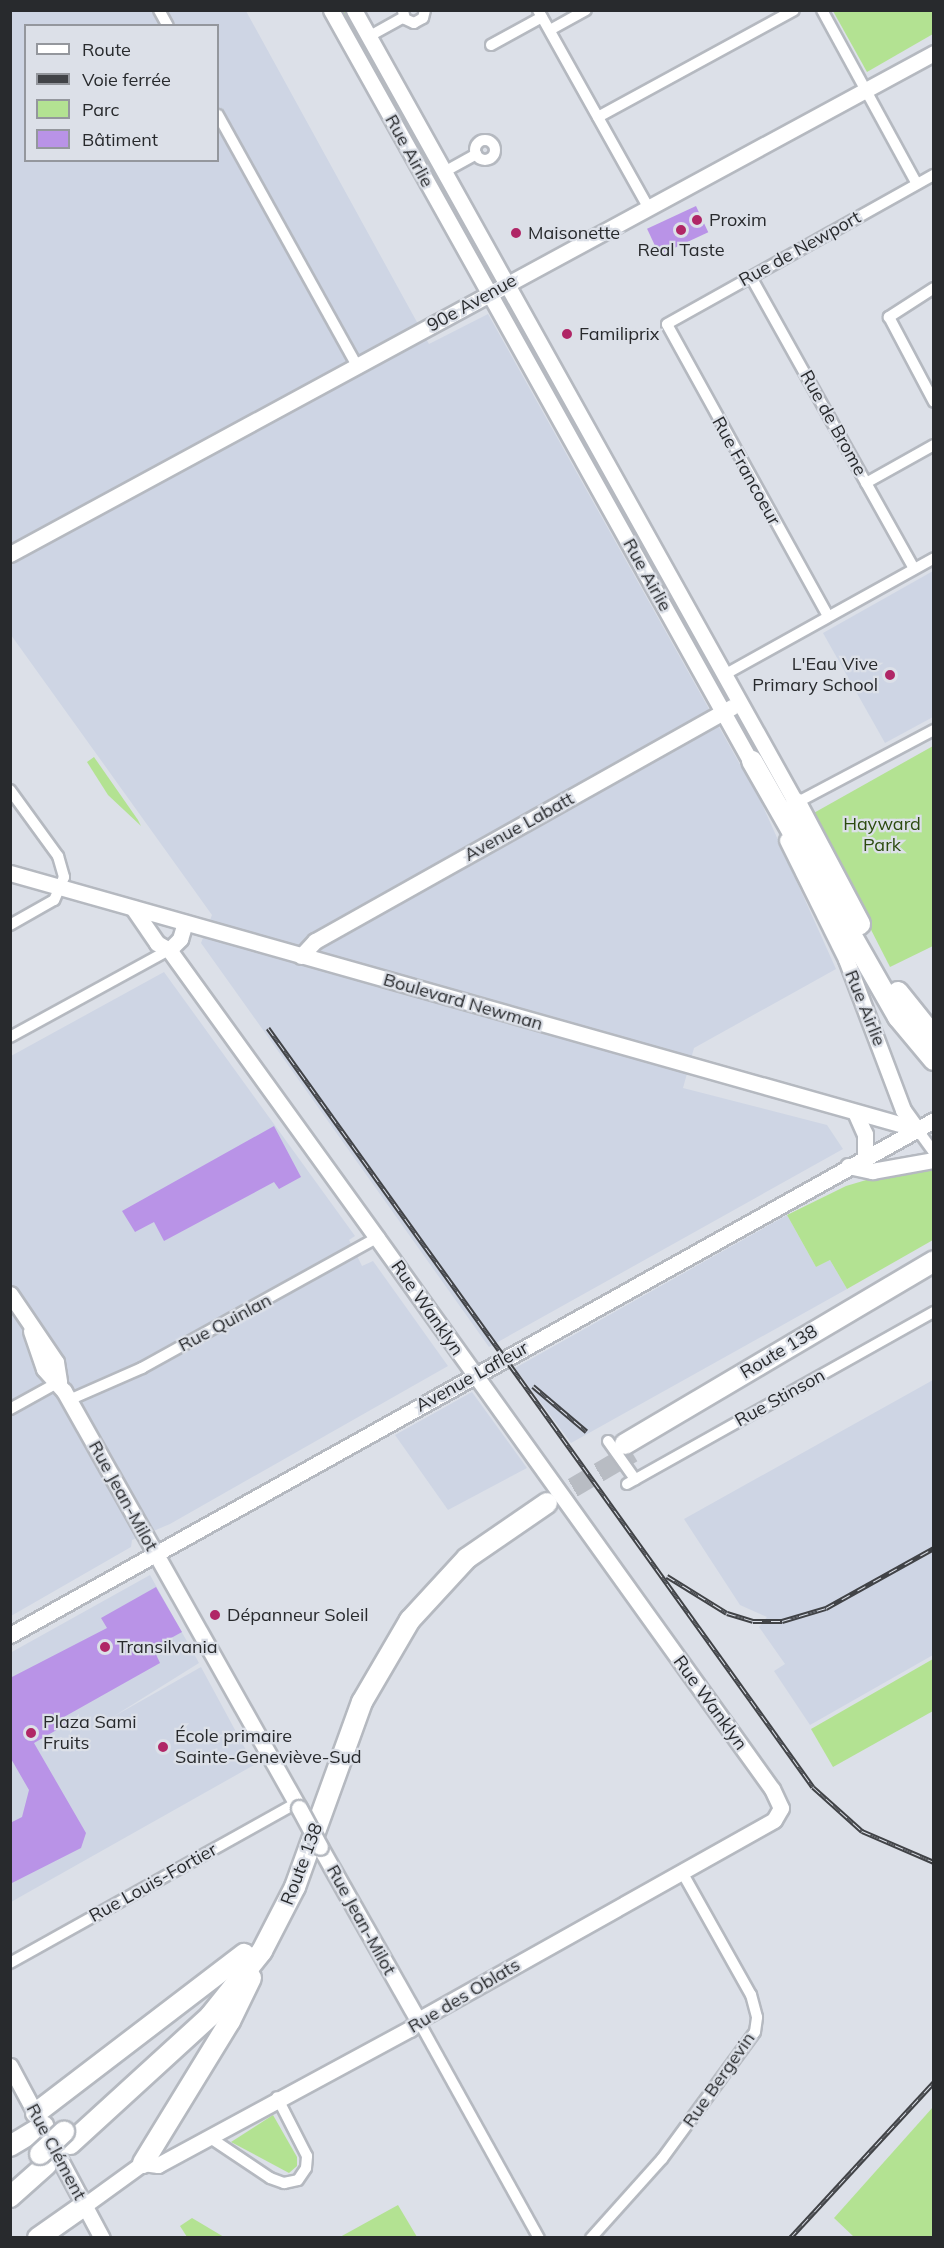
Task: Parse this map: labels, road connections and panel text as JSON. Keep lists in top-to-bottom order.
{
  "streets": {
    "highway": ["Route 138"],
    "main road": [
      "Rue Airlie",
      "90e Avenue",
      "Avenue Labatt",
      "Boulevard Newman",
      "Rue Wanklyn",
      "Avenue Lafleur",
      "Rue Jean-Milot",
      "Rue des Oblats",
      "Rue Clément"
    ],
    "street": [
      "Rue de Newport",
      "Rue de Brome",
      "Rue Francoeur",
      "Rue Quinlan",
      "Rue Stinson",
      "Rue Louis-Fortier",
      "Rue Bergevin"
    ]
  },
  "crossings": [
    ["Rue Airlie", "90e Avenue"],
    ["Rue Airlie", "Avenue Labatt"],
    ["Rue Airlie", "Boulevard Newman"],
    ["Rue Airlie", "Avenue Lafleur"],
    ["Rue de Newport", "Rue de Brome"],
    ["Rue de Newport", "Rue Francoeur"],
    ["Avenue Labatt", "Boulevard Newman"],
    ["Boulevard Newman", "Rue Wanklyn"],
    ["Boulevard Newman", "Avenue Lafleur"],
    ["Rue Wanklyn", "Rue Quinlan"],
    ["Rue Wanklyn", "Avenue Lafleur"],
    ["Rue Wanklyn", "Rue des Oblats"],
    ["Rue Quinlan", "Rue Jean-Milot"],
    ["Route 138", "Rue Stinson"],
    ["Avenue Lafleur", "Rue Jean-Milot"],
    ["Rue Jean-Milot", "Rue Louis-Fortier"],
    ["Rue Jean-Milot", "Rue des Oblats"],
    ["Rue des Oblats", "Rue Bergevin"]
  ],
  "parks": ["Hayward Park"],
  "places": [
    "Proxim",
    "Real Taste",
    "Maisonette",
    "Familiprix",
    "L'Eau Vive Primary School",
    "Dépanneur Soleil",
    "Transilvania",
    "Plaza Sami Fruits",
    "École primaire Sainte-Geneviève-Sud"
  ],
  "legend": [
    "Route",
    "Voie ferrée",
    "Parc",
    "Bâtiment"
  ]
}
